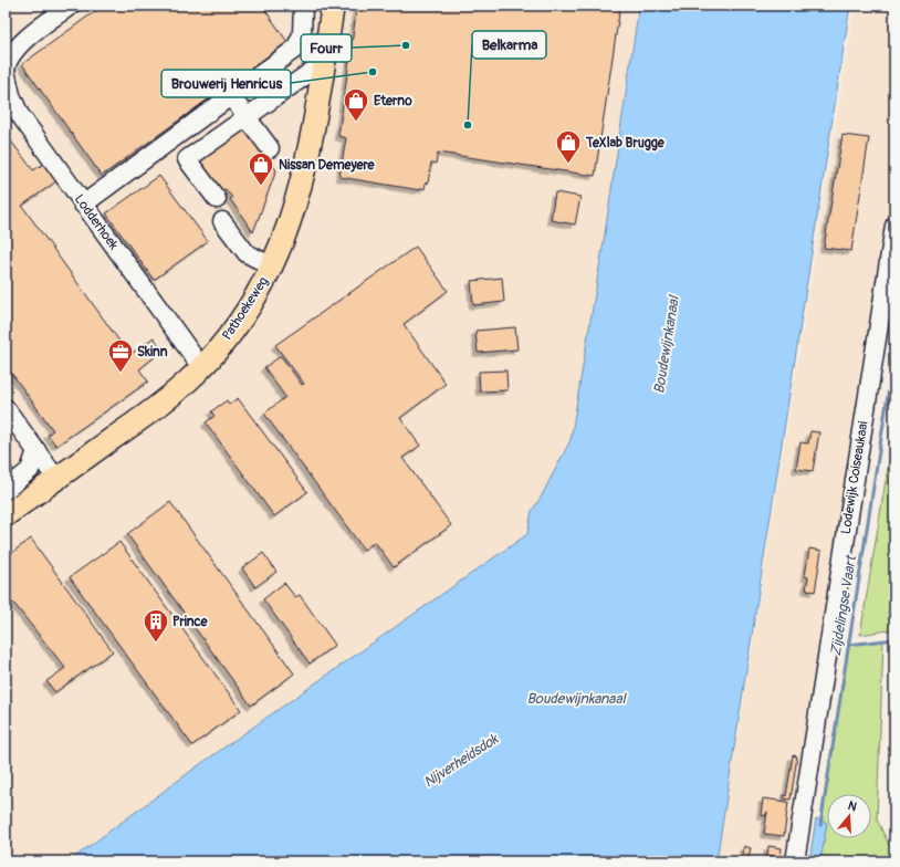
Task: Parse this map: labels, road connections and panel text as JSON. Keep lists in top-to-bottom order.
{
  "streets": {
    "main road": ["Pathoekeweg"],
    "street": ["Lodderhoek", "Lodewijk Coiseaukaai"]
  },
  "crossings": [
    ["Lodderhoek", "Pathoekeweg"]
  ],
  "water": ["Boudewijnkanaal", "Zijdelingse Vaart", "Nijverheidsdok"],
  "places": {
    "other": ["Fourr", "Brouwerij Henricus", "Belkarma"],
    "shop": ["Eterno", "TeXlab Brugge", "Nissan Demeyere"],
    "office": ["Skinn"],
    "building": ["Prince"]
  },
  "north": "top"
}
